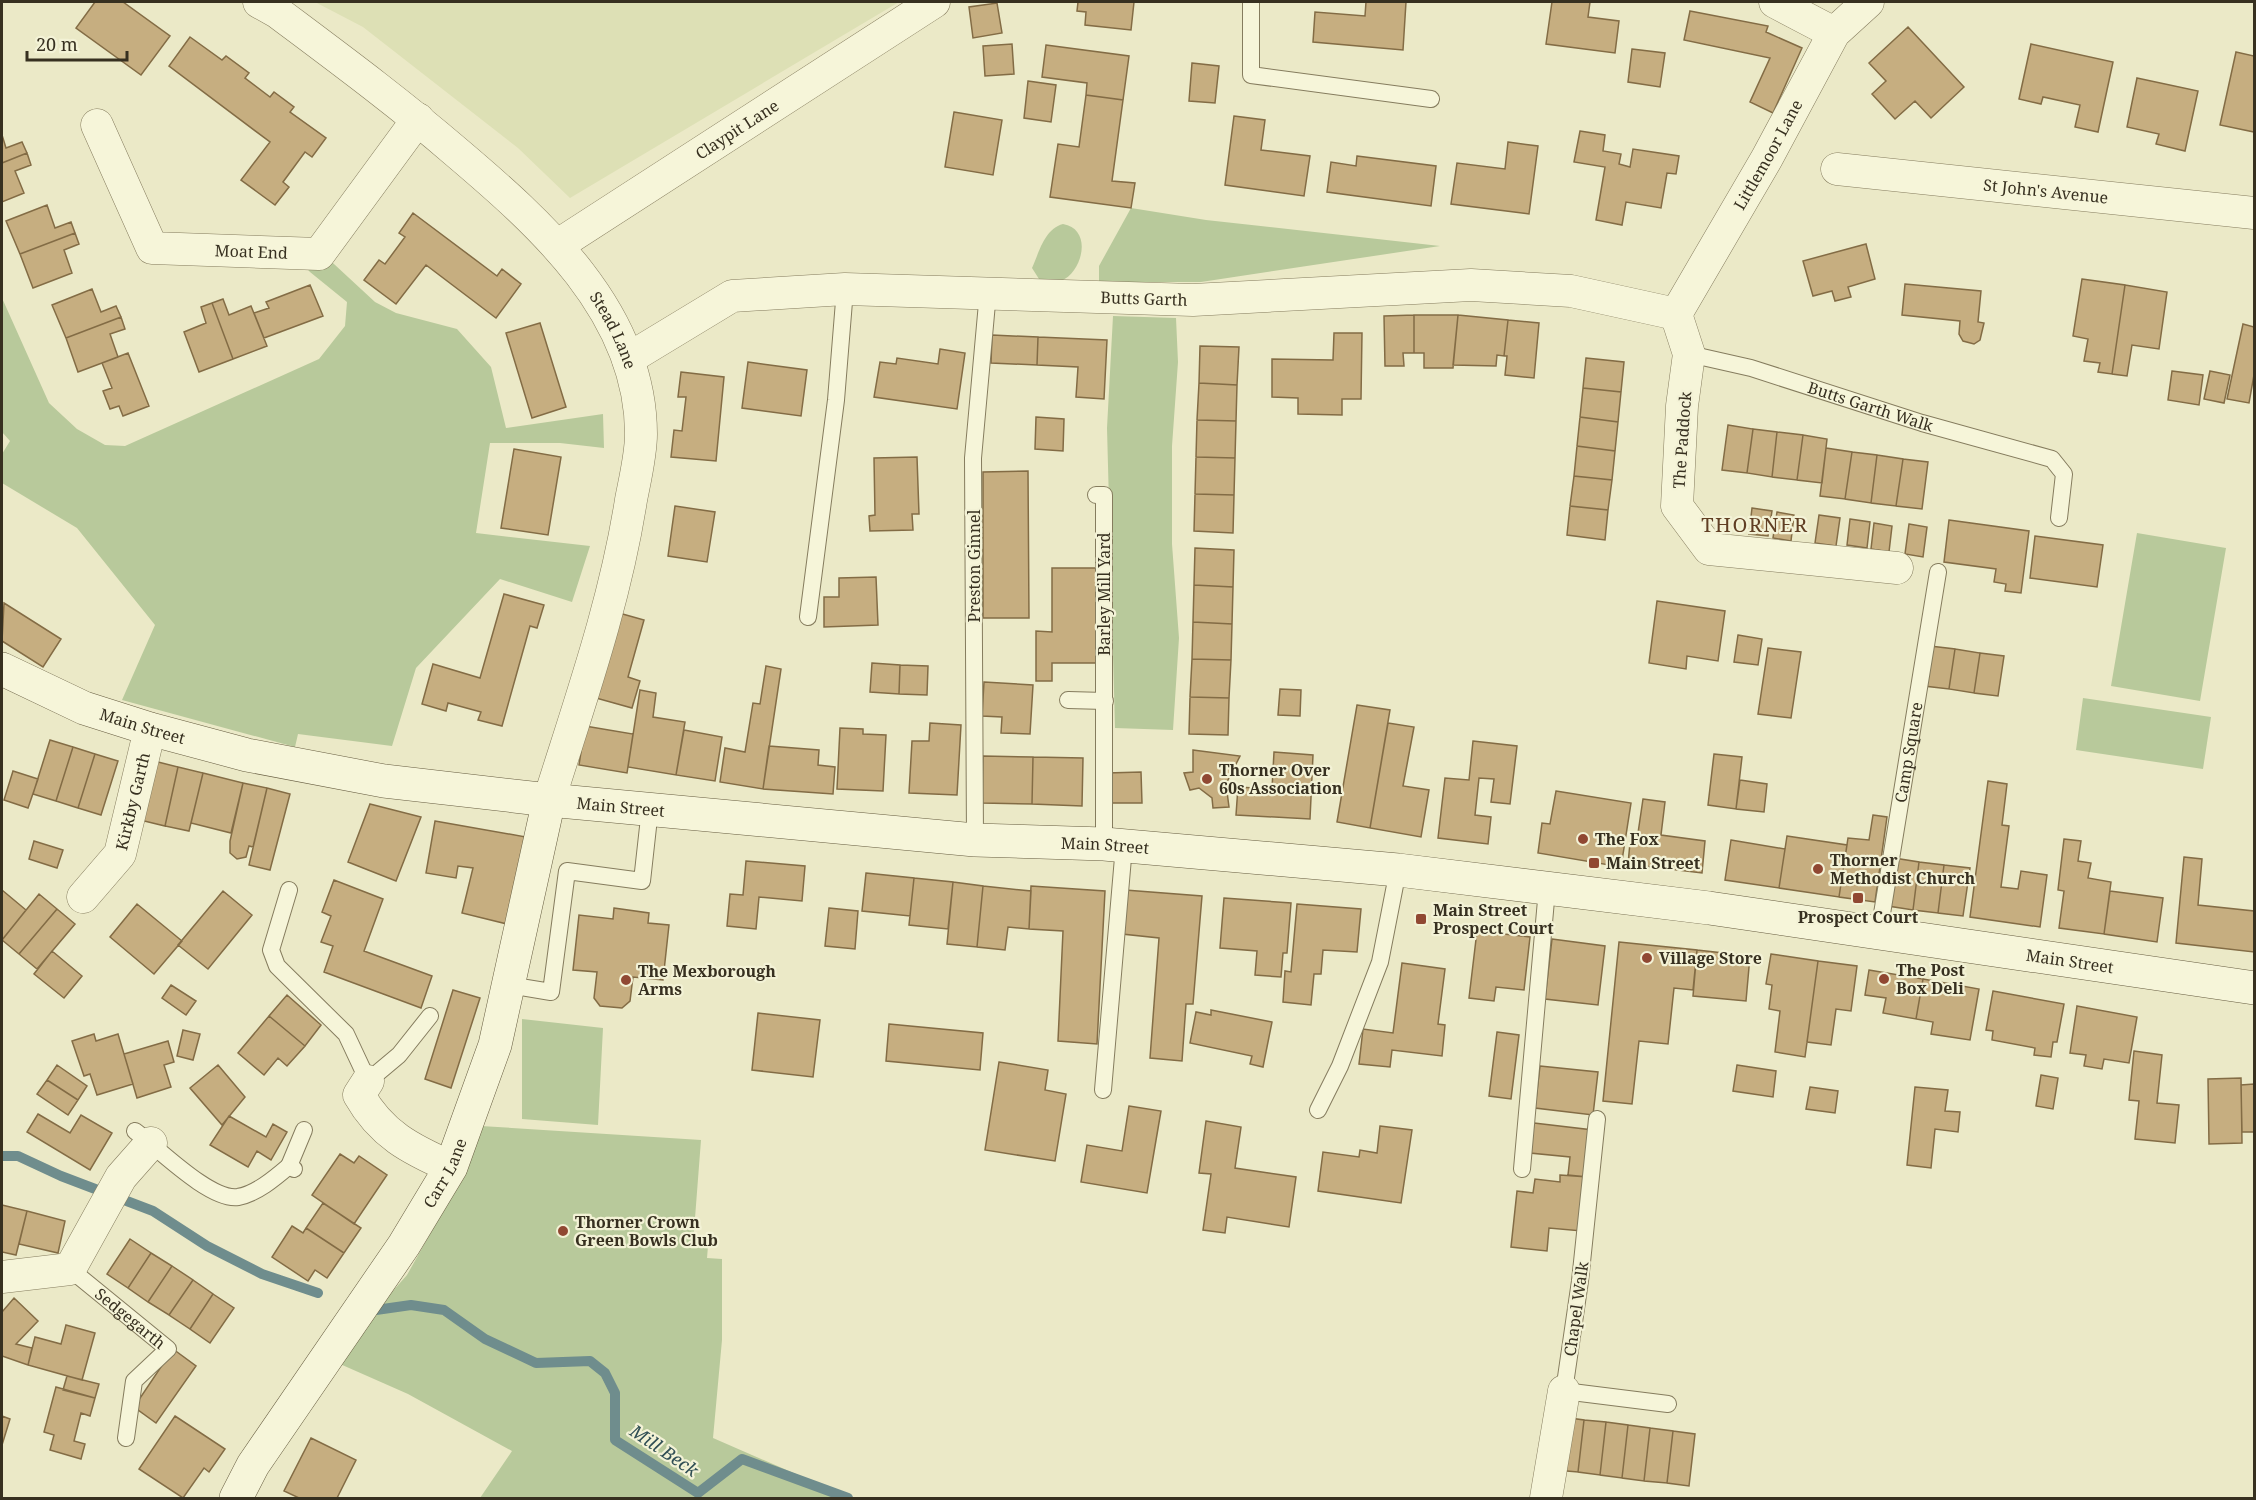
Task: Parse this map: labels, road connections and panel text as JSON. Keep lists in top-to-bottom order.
{
  "streets": {
    "street": [
      "Claypit Lane",
      "Littlemoor Lane",
      "St John's Avenue",
      "Moat End",
      "Butts Garth",
      "Stead Lane",
      "The Paddock",
      "Main Street",
      "Kirkby Garth",
      "Carr Lane",
      "Chapel Walk"
    ],
    "lane": [
      "Butts Garth Walk",
      "Preston Ginnel",
      "Barley Mill Yard",
      "Camp Square",
      "Sedgegarth"
    ]
  },
  "crossings": [
    ["Claypit Lane", "Stead Lane"],
    ["Littlemoor Lane", "Butts Garth"],
    ["Littlemoor Lane", "The Paddock"],
    ["Moat End", "Stead Lane"],
    ["Butts Garth", "Stead Lane"],
    ["Butts Garth", "The Paddock"],
    ["Butts Garth", "Preston Ginnel"],
    ["Stead Lane", "Main Street"],
    ["Stead Lane", "Carr Lane"],
    ["Butts Garth Walk", "The Paddock"],
    ["Preston Ginnel", "Main Street"],
    ["Barley Mill Yard", "Main Street"],
    ["Main Street", "Camp Square"],
    ["Main Street", "Kirkby Garth"],
    ["Main Street", "Carr Lane"]
  ],
  "districts": ["THORNER"],
  "water": ["Mill Beck"],
  "places": {
    "other": [
      "Thorner Over 60s Association",
      "The Fox",
      "Thorner Methodist Church",
      "Village Store",
      "The Post Box Deli",
      "The Mexborough Arms",
      "Thorner Crown Green Bowls Club"
    ],
    "transit": ["Main Street", "Prospect Court", "Main Street Prospect Court"]
  },
  "scale_bar": "20 m"
}
